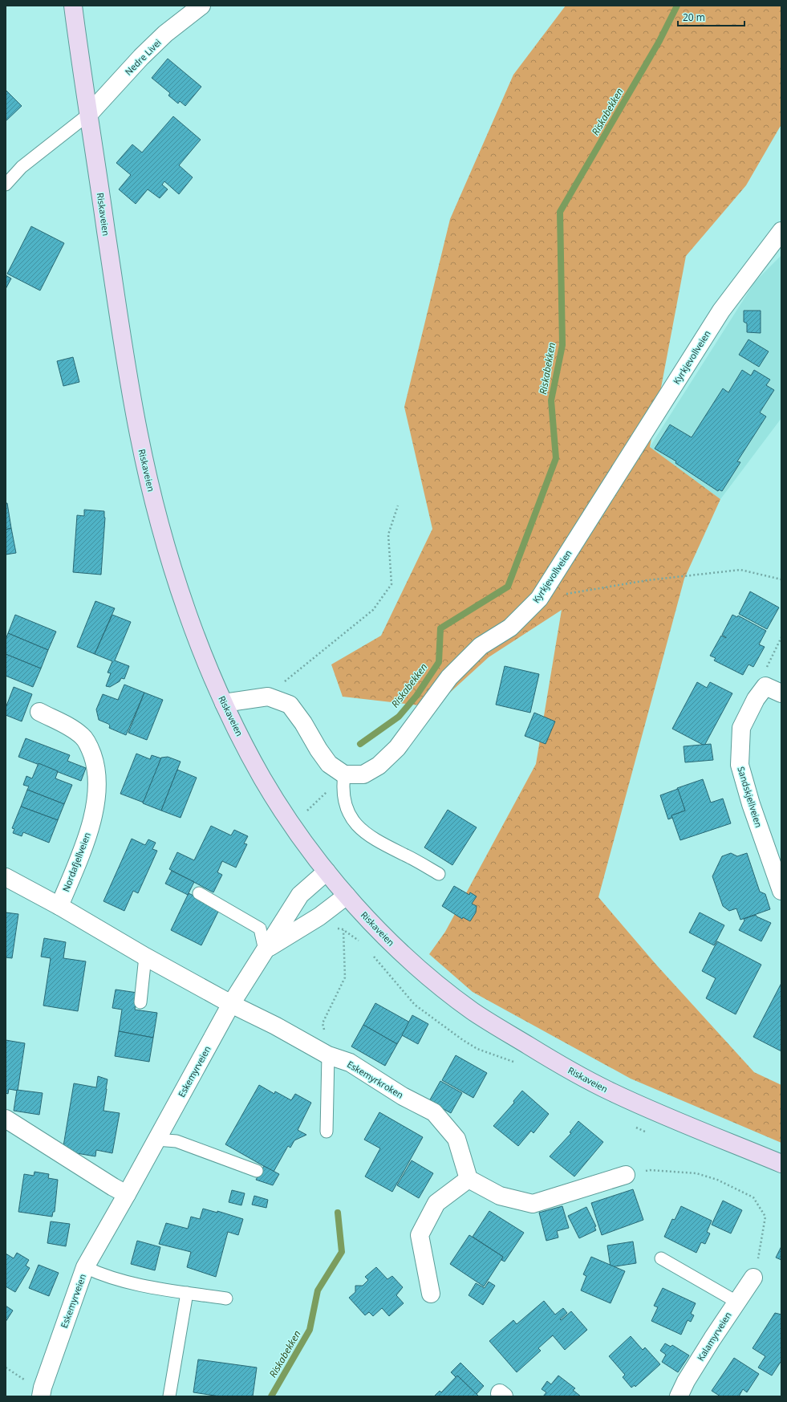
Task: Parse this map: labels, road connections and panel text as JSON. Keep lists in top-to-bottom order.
{
  "streets": {
    "main road": ["Riskaveien"],
    "street": [
      "Nedre Livei",
      "Kyrkjevollveien",
      "Sandskjellveien",
      "Nordafjellveien",
      "Eskemyrveien",
      "Eskemyrkroken",
      "Kalamyrveien"
    ]
  },
  "crossings": [
    ["Nedre Livei", "Riskaveien"],
    ["Riskaveien", "Eskemyrveien"],
    ["Eskemyrveien", "Eskemyrkroken"]
  ],
  "water": ["Riskabekken"],
  "scale_bar": "20 m"
}
